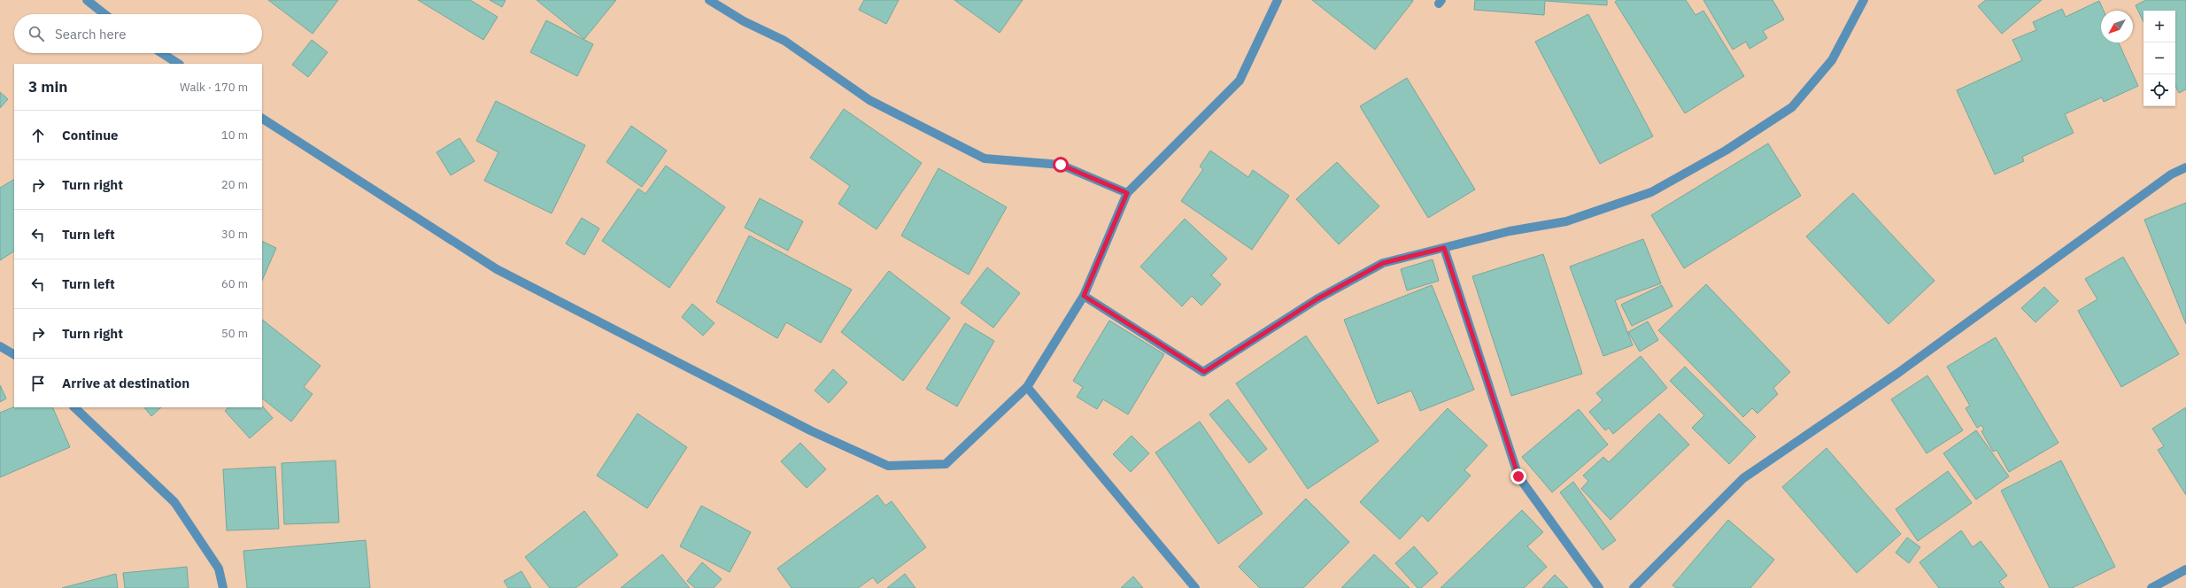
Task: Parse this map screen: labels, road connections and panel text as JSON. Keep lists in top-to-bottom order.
{
  "north": "bottom left",
  "page": {
    "map_buttons": ["+", "−"],
    "search": "Search here",
    "heading": ["3 min", "Walk · 170 m"],
    "list": [
      ["Continue", "10 m"],
      ["Turn right", "20 m"],
      ["Turn left", "30 m"],
      ["Turn left", "60 m"],
      ["Turn right", "50 m"],
      "Arrive at destination"
    ]
  }
}
